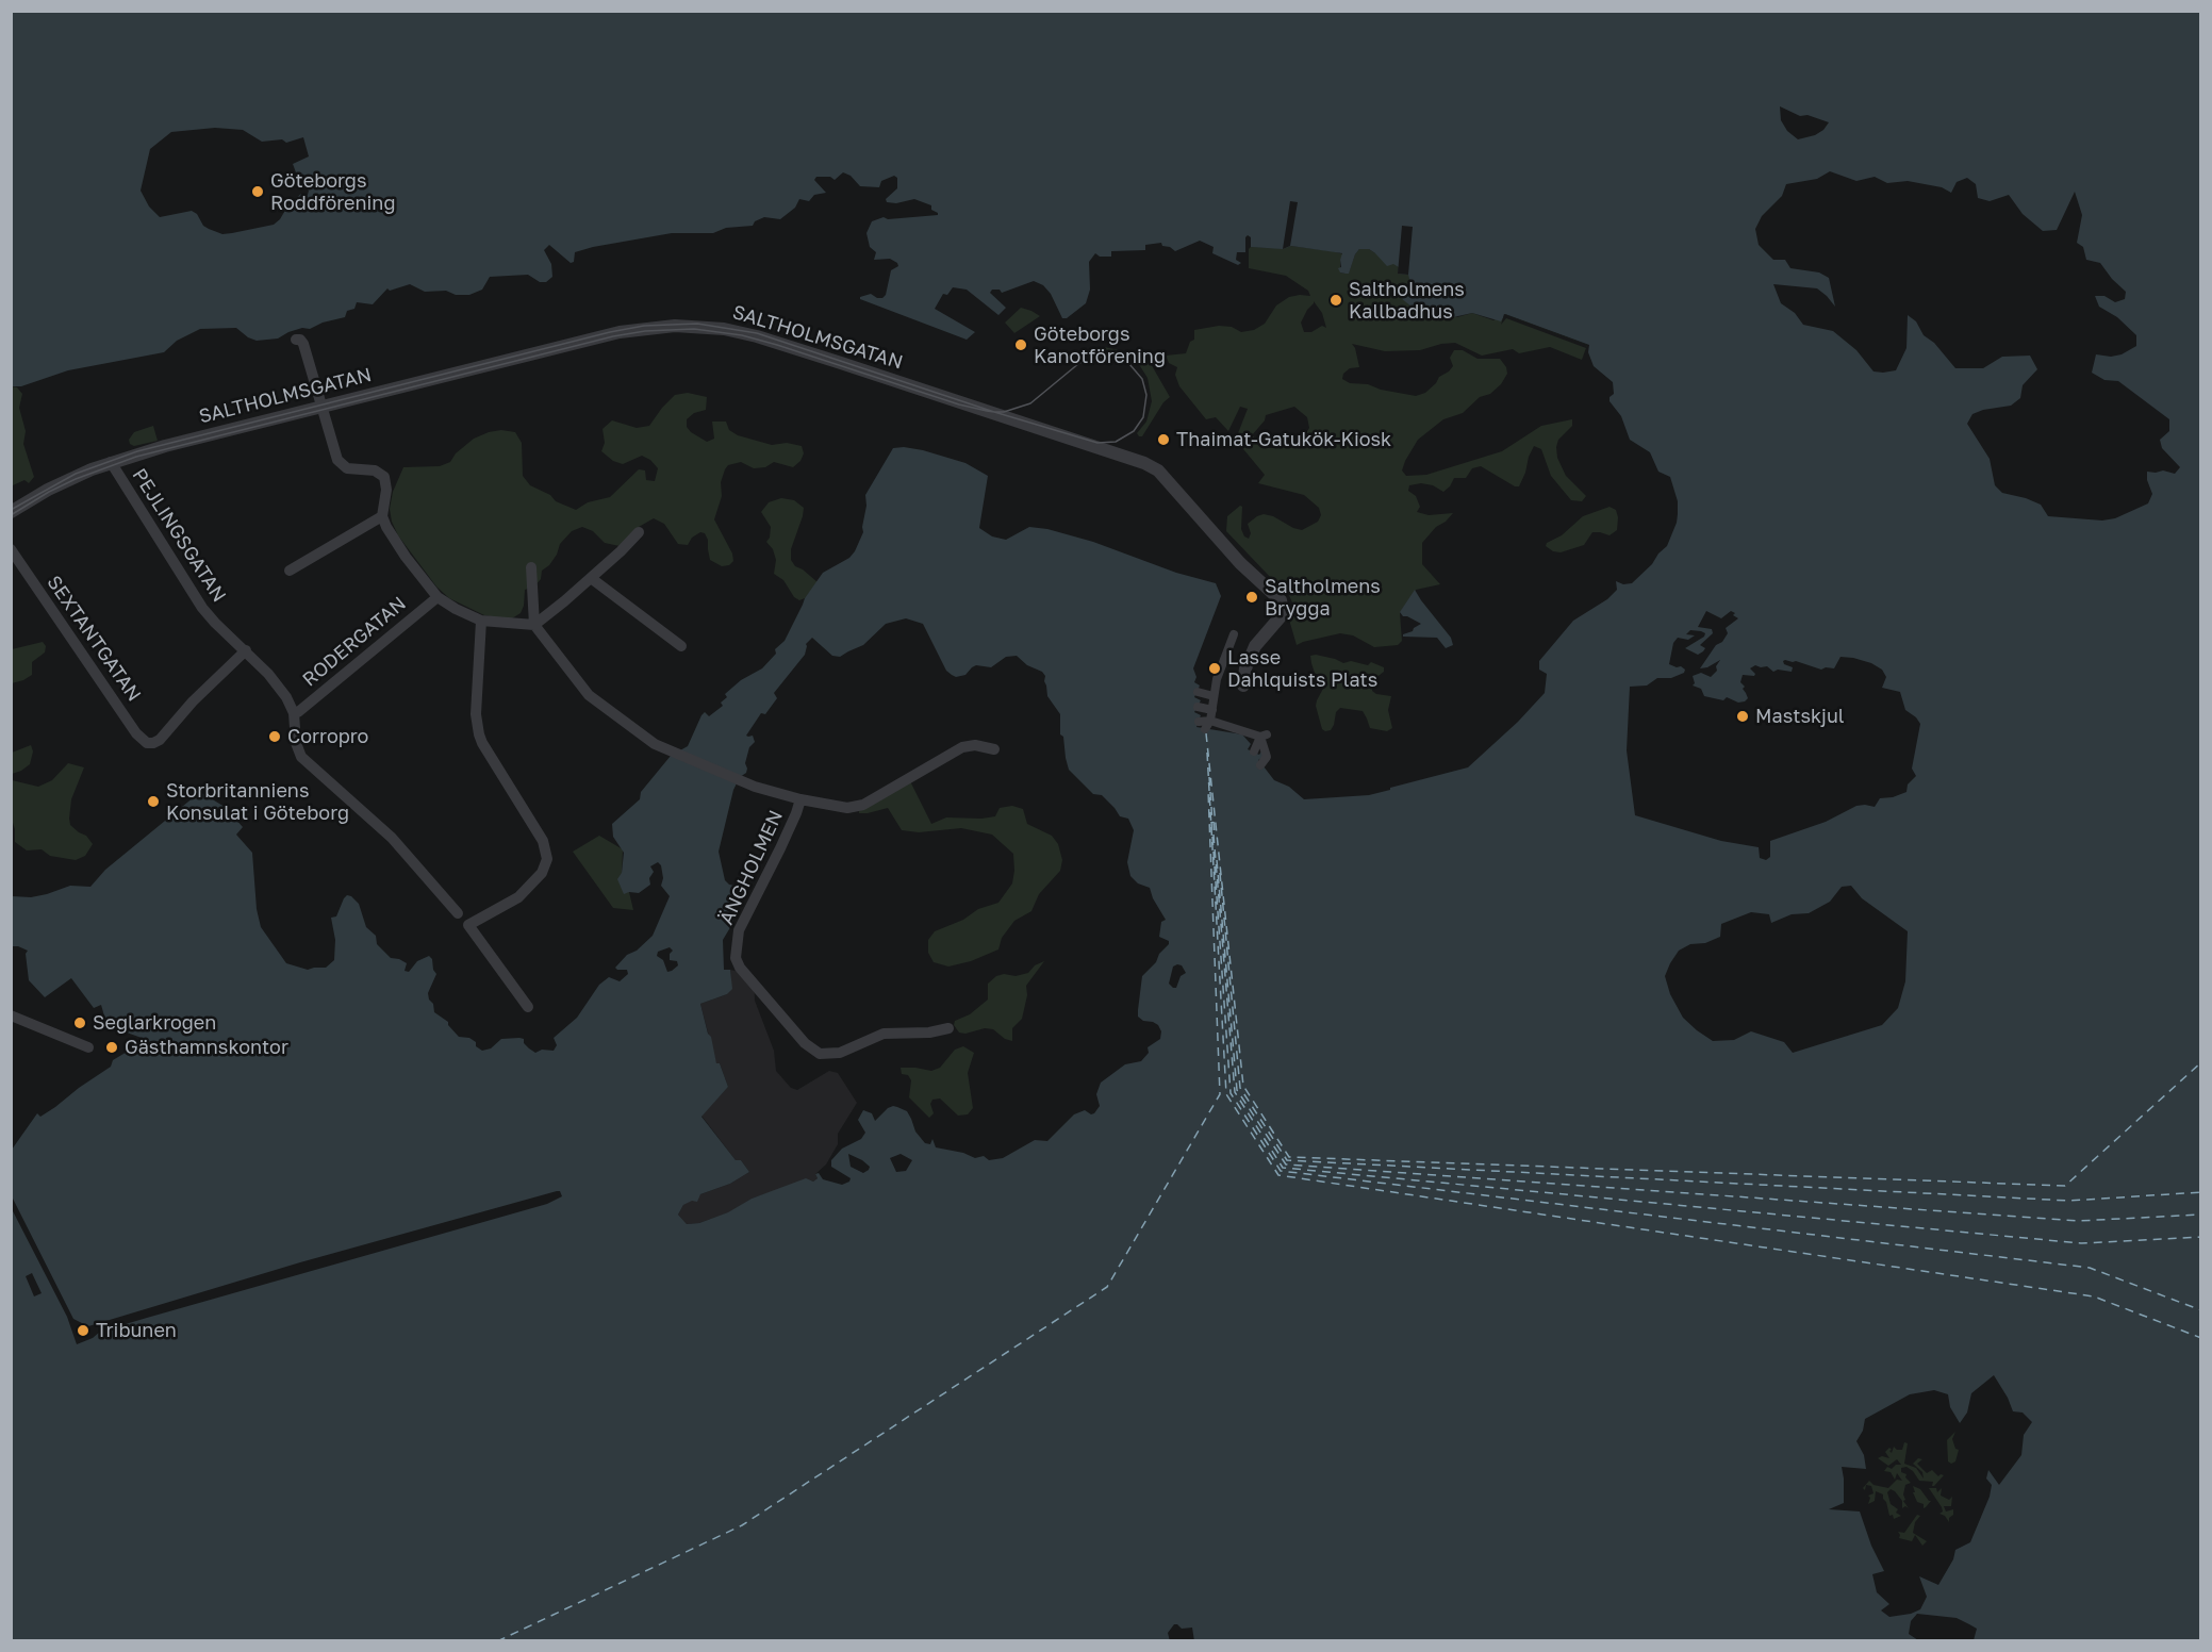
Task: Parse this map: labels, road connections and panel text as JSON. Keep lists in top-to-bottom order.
{
  "streets": {
    "street": [
      "SALTHOLMSGATAN",
      "PEJLINGSGATAN",
      "SEXTANTGATAN",
      "RODERGATAN",
      "ÄNGHOLMEN"
    ]
  },
  "crossings": [
    ["SALTHOLMSGATAN", "PEJLINGSGATAN"],
    ["PEJLINGSGATAN", "SEXTANTGATAN"],
    ["PEJLINGSGATAN", "RODERGATAN"]
  ],
  "places": [
    "Göteborgs Roddförening",
    "Saltholmens Kallbadhus",
    "Göteborgs Kanotförening",
    "Thaimat-Gatukök-Kiosk",
    "Saltholmens Brygga",
    "Lasse Dahlquists Plats",
    "Mastskjul",
    "Corropro",
    "Storbritanniens Konsulat i Göteborg",
    "Seglarkrogen",
    "Gästhamnskontor",
    "Tribunen"
  ]
}
